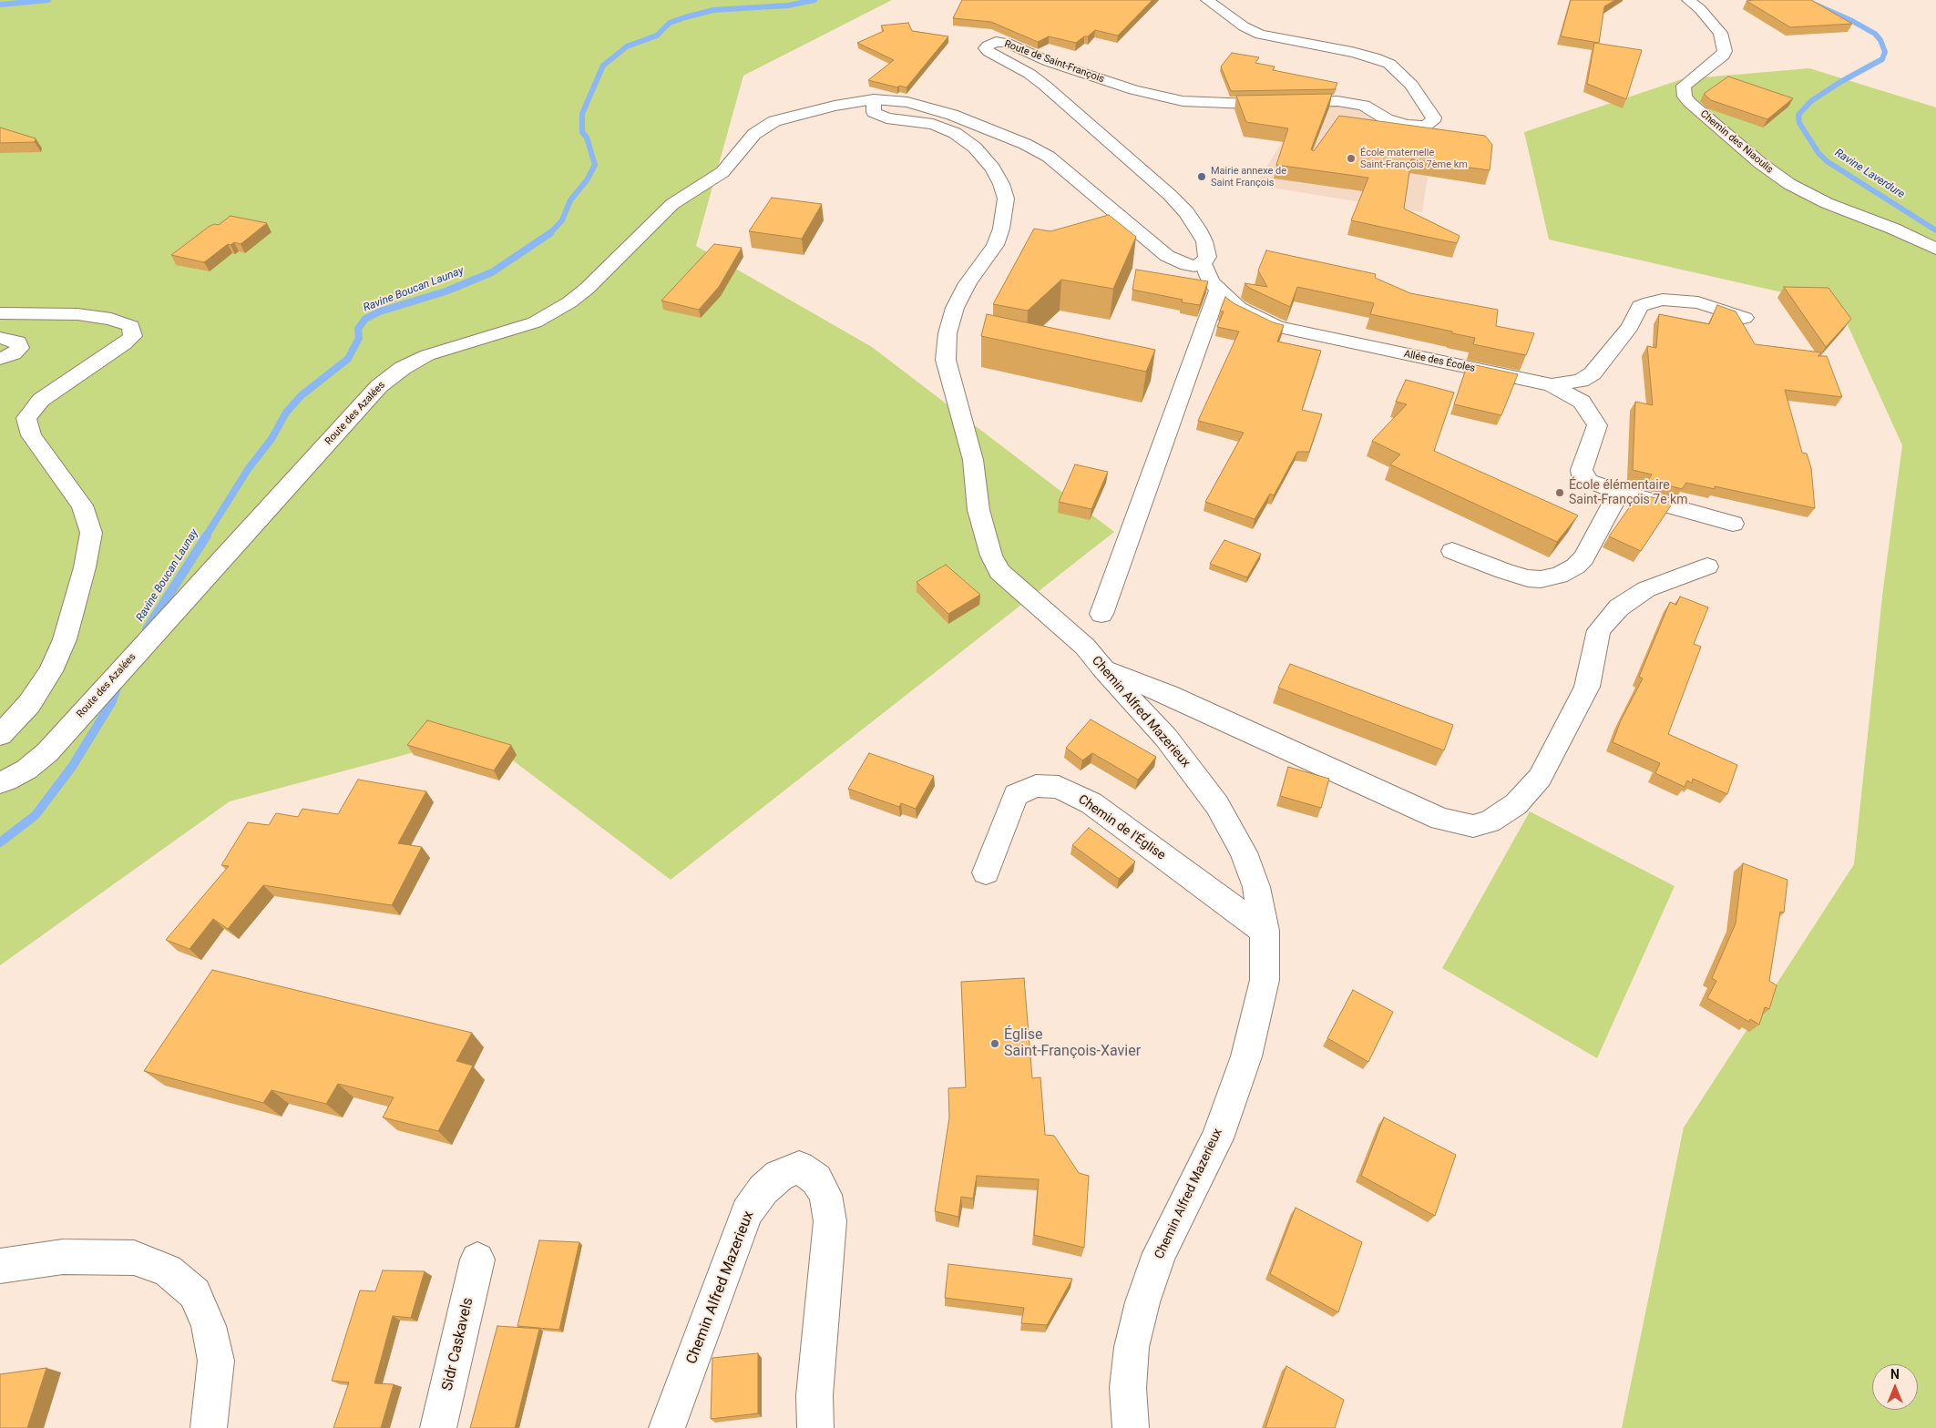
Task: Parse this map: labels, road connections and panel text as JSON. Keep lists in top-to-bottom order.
{
  "streets": {
    "street": [
      "Route de Saint-François",
      "Chemin des Niaoulis",
      "Allée des Écoles",
      "Route des Azalées",
      "Chemin Alfred Mazerieux",
      "Chemin de l'Église",
      "Sidr Caskavels"
    ]
  },
  "crossings": [
    ["Route de Saint-François", "Allée des Écoles"],
    ["Route des Azalées", "Chemin Alfred Mazerieux"],
    ["Chemin Alfred Mazerieux", "Chemin de l'Église"]
  ],
  "water": ["Ravine Laverdure", "Ravine Boucan Launay"],
  "places": [
    "École maternelle Saint-François 7ème km",
    "Mairie annexe de Saint François",
    "École élémentaire Saint-François 7e km",
    "Église Saint-François-Xavier"
  ],
  "north": "top"
}
